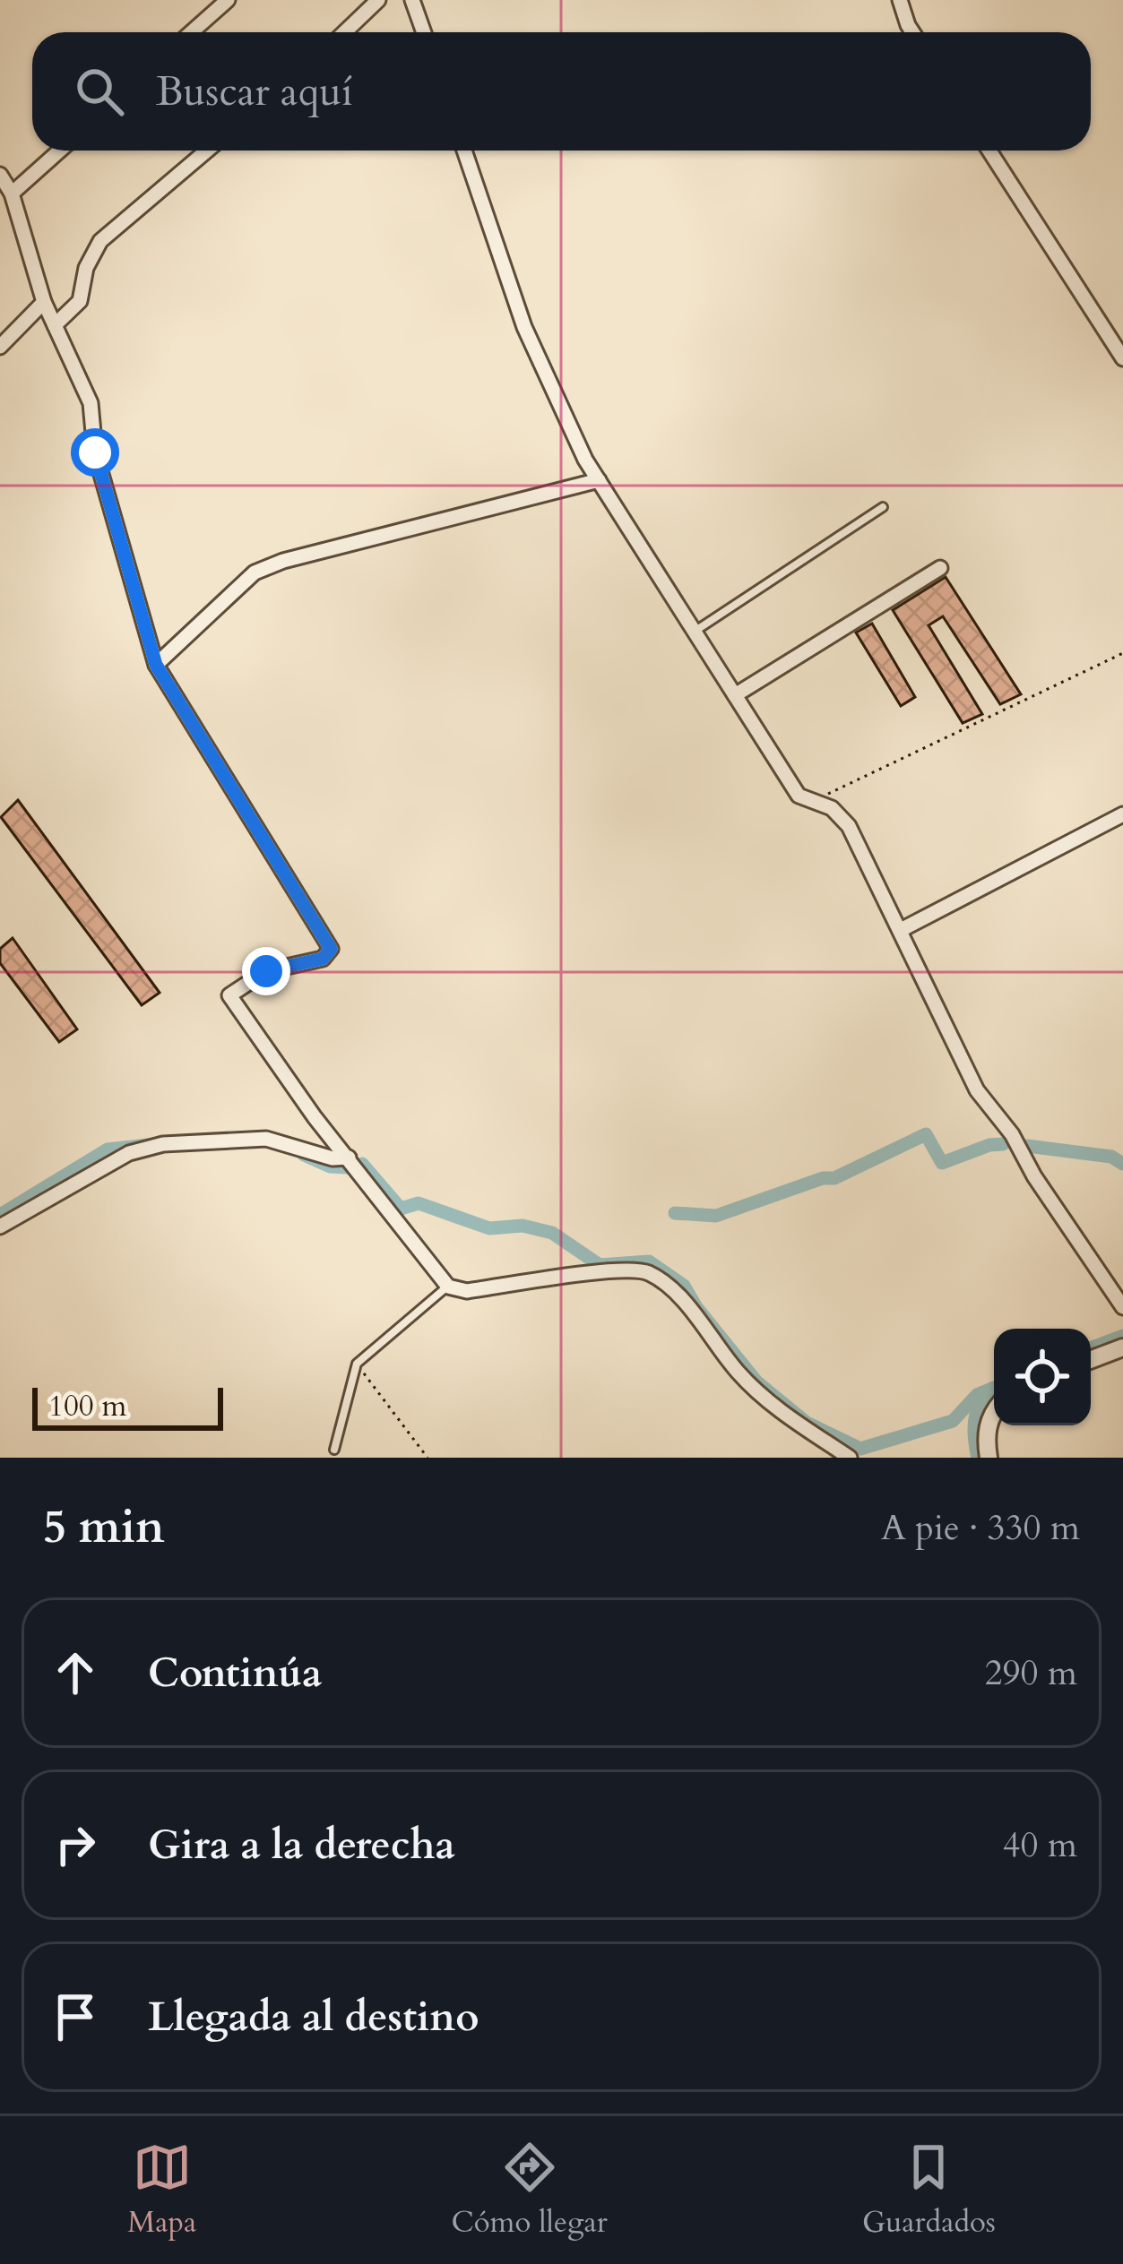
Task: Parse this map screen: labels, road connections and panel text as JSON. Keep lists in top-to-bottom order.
{
  "scale_bar": "100 m",
  "page": {
    "search": "Buscar aquí",
    "scale": "100 m",
    "heading": ["5 min", "A pie · 330 m"],
    "list": [
      ["Continúa", "290 m"],
      ["Gira a la derecha", "40 m"],
      "Llegada al destino"
    ],
    "nav": ["Mapa", "Cómo llegar", "Guardados"]
  }
}
